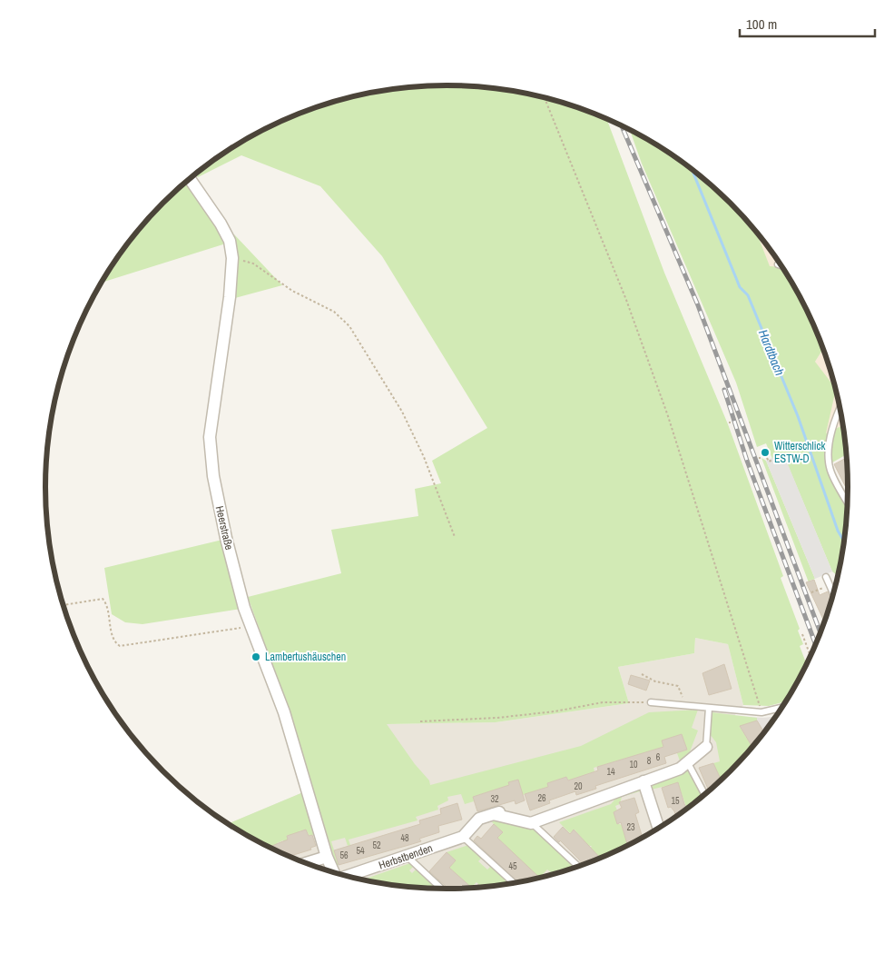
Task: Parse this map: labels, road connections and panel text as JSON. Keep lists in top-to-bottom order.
{
  "streets": {
    "street": ["Heerstraße", "Herbstbenden"]
  },
  "water": ["Hardtbach"],
  "places": ["Witterschlick ESTW-D", "Lambertushäuschen"],
  "house_numbers": [
    "6",
    "8",
    "10",
    "14",
    "20",
    "26",
    "32",
    "15",
    "23",
    "48",
    "52",
    "54",
    "56",
    "45"
  ],
  "scale_bar": "100 m"
}
